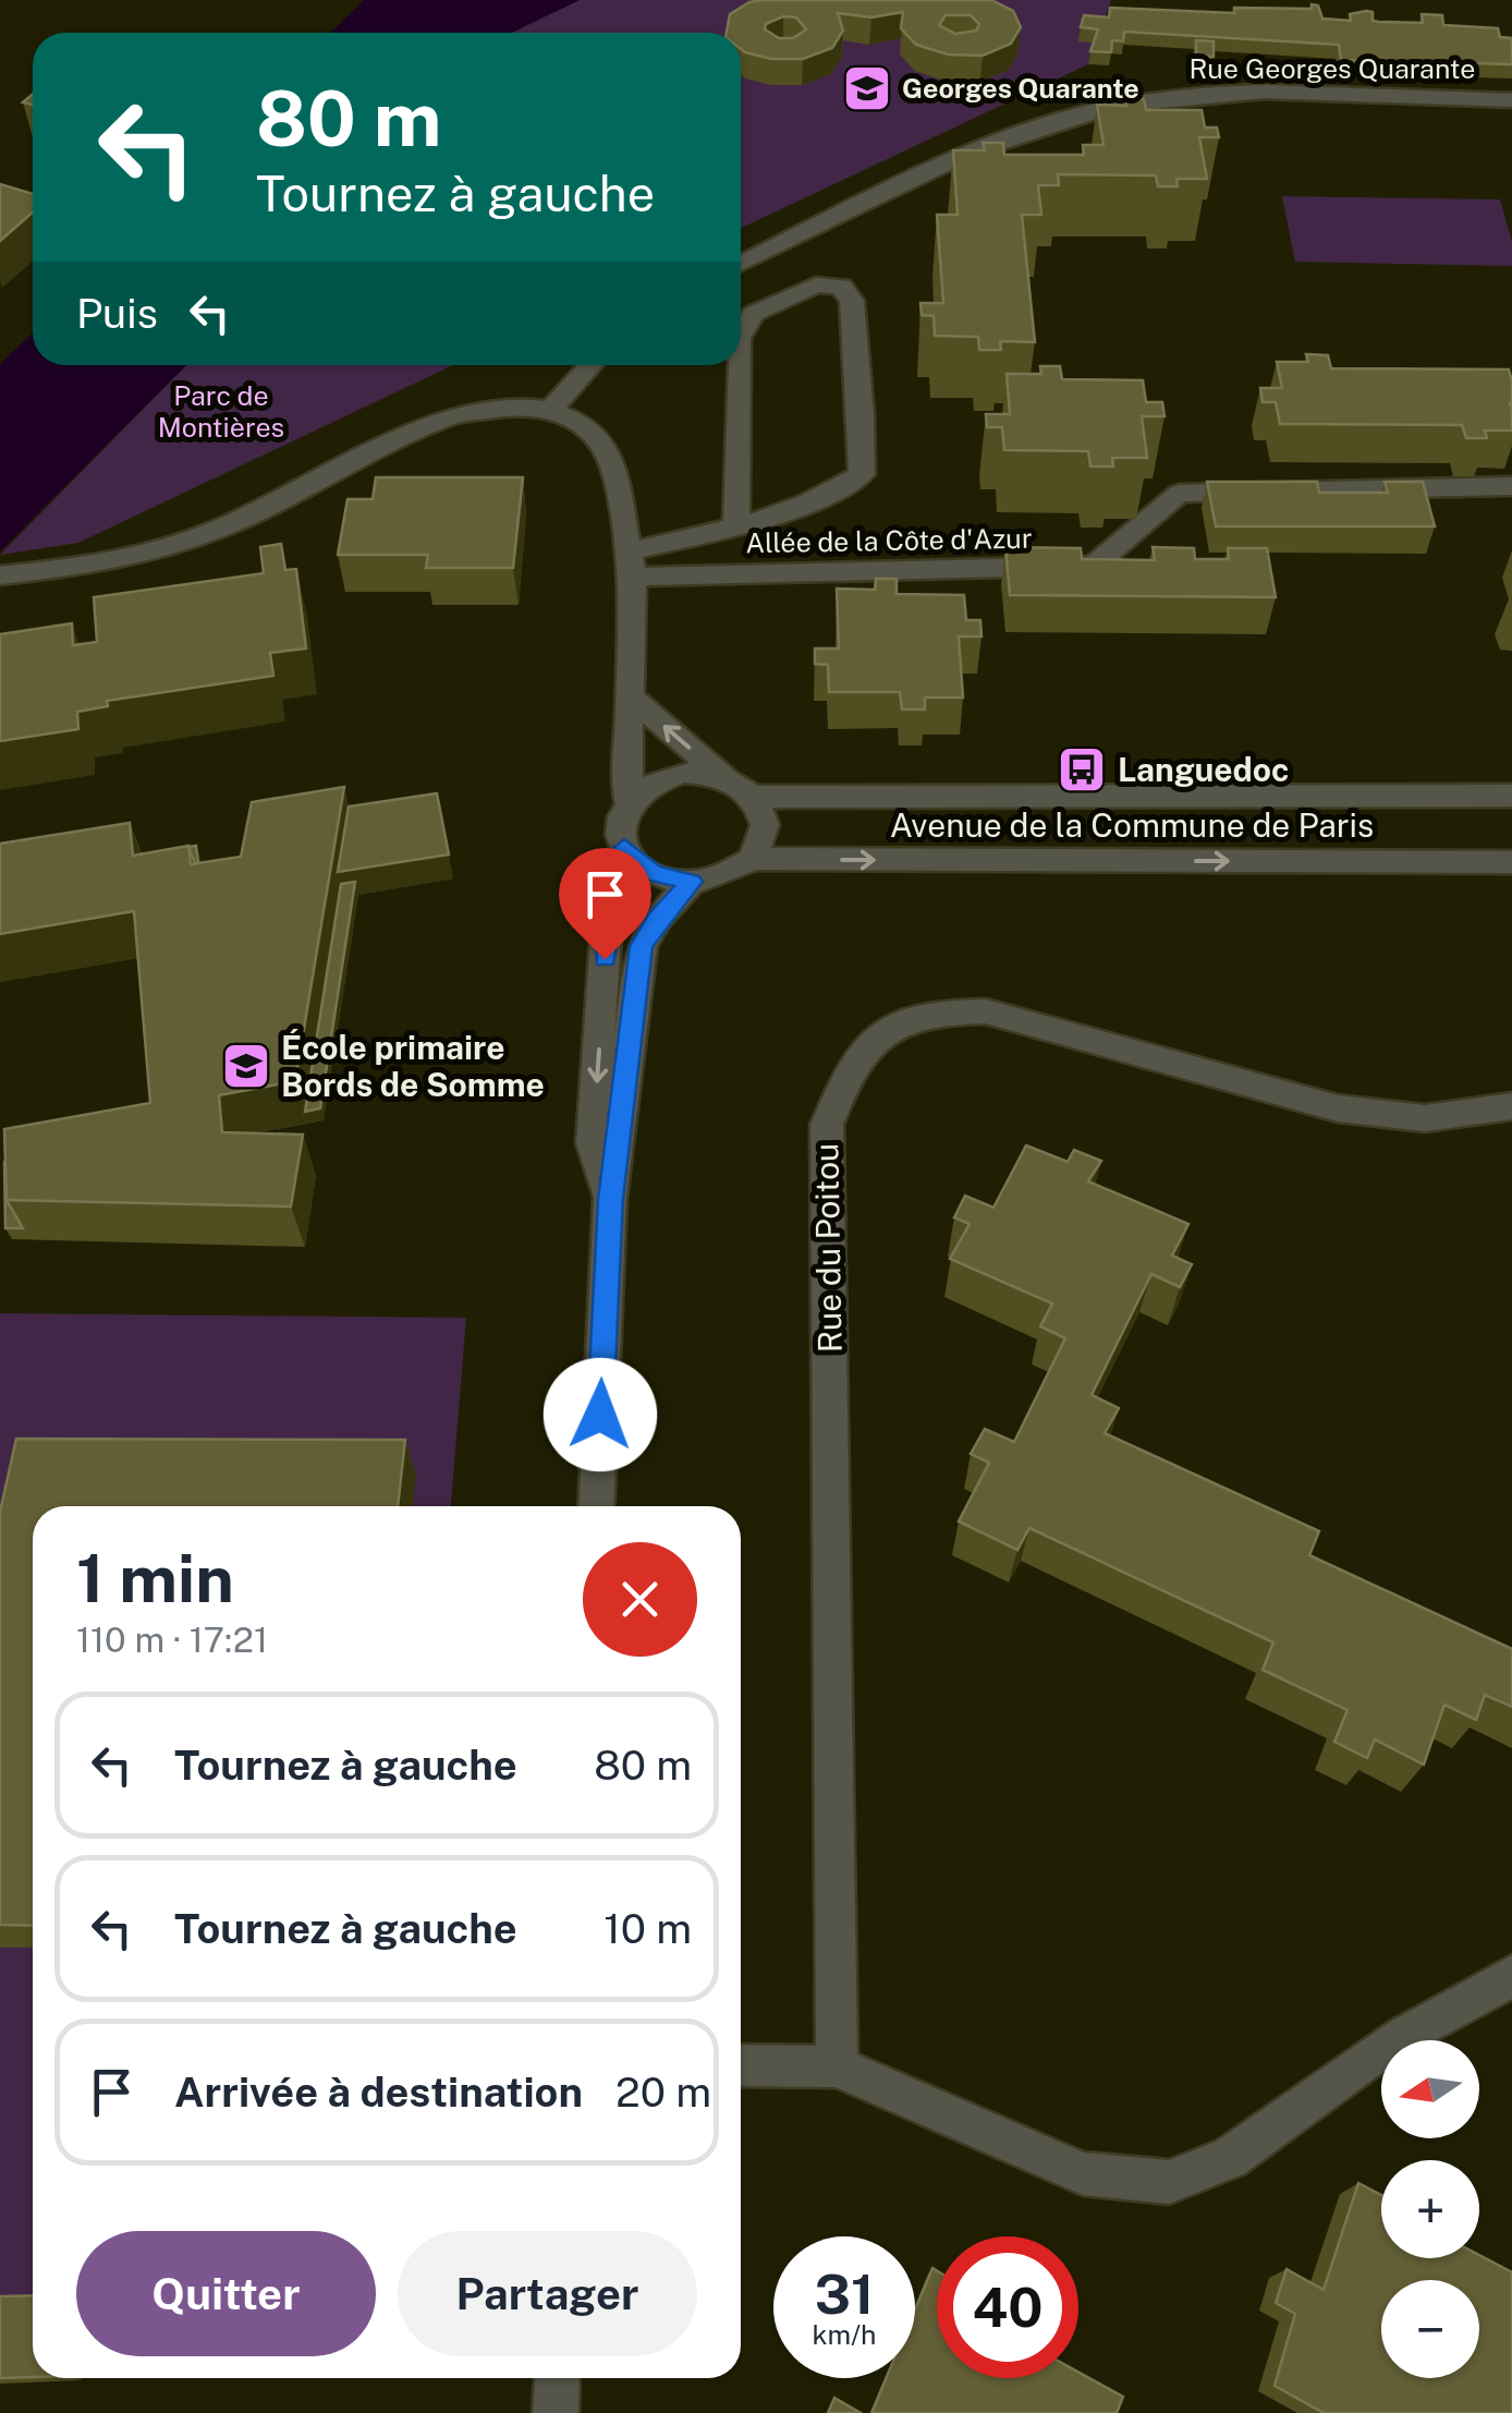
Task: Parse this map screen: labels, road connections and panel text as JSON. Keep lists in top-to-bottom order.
{
  "streets": {
    "street": [
      "Rue Georges Quarante",
      "Allée de la Côte d'Azur",
      "Avenue de la Commune de Paris",
      "Rue du Poitou"
    ]
  },
  "parks": ["Parc de Montières"],
  "places": {
    "school or university": ["Georges Quarante", "École primaire Bords de Somme"],
    "bus stop": ["Languedoc"]
  },
  "north": "left",
  "page": {
    "turn": ["80 m", "Tournez à gauche"],
    "then": "Puis",
    "heading": ["1 min", "110 m · 17:21"],
    "list": [
      {
        "name": "Tournez à gauche",
        "value": "80 m"
      },
      {
        "name": "Tournez à gauche",
        "value": "10 m"
      },
      {
        "name": "Arrivée à destination",
        "value": "20 m"
      }
    ],
    "map_buttons": ["+", "−"],
    "buttons": ["Quitter", "Partager"],
    "speed": "31 km/h",
    "limit": "40"
  }
}
